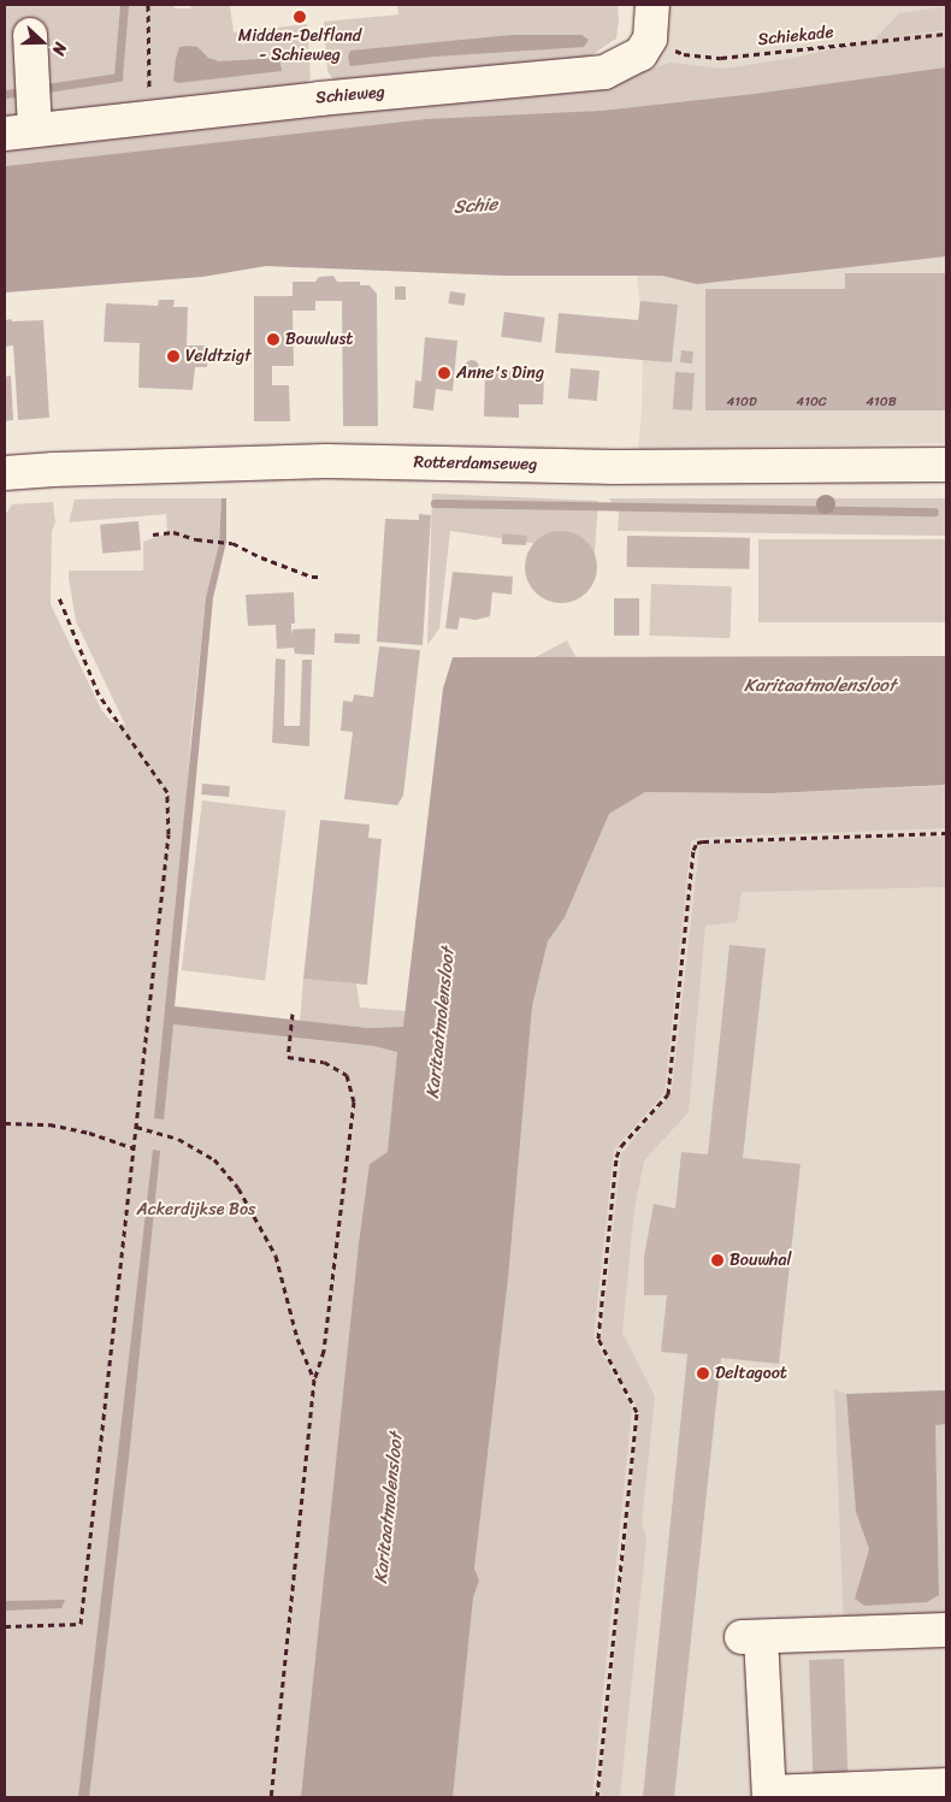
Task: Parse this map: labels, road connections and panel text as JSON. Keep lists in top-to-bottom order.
{
  "streets": {
    "street": ["Schieweg", "Rotterdamseweg"],
    "path": ["Schiekade"]
  },
  "crossings": [
    ["Schiekade", "Schieweg"]
  ],
  "water": ["Schie", "Karitaatmolensloot"],
  "parks": ["Ackerdijkse Bos"],
  "places": [
    "Midden-Delfland - Schieweg",
    "Bouwlust",
    "Veldtzigt",
    "Anne's Ding",
    "Bouwhal",
    "Deltagoot"
  ],
  "house_numbers": ["410D", "410C", "410B"],
  "north": "right"
}
